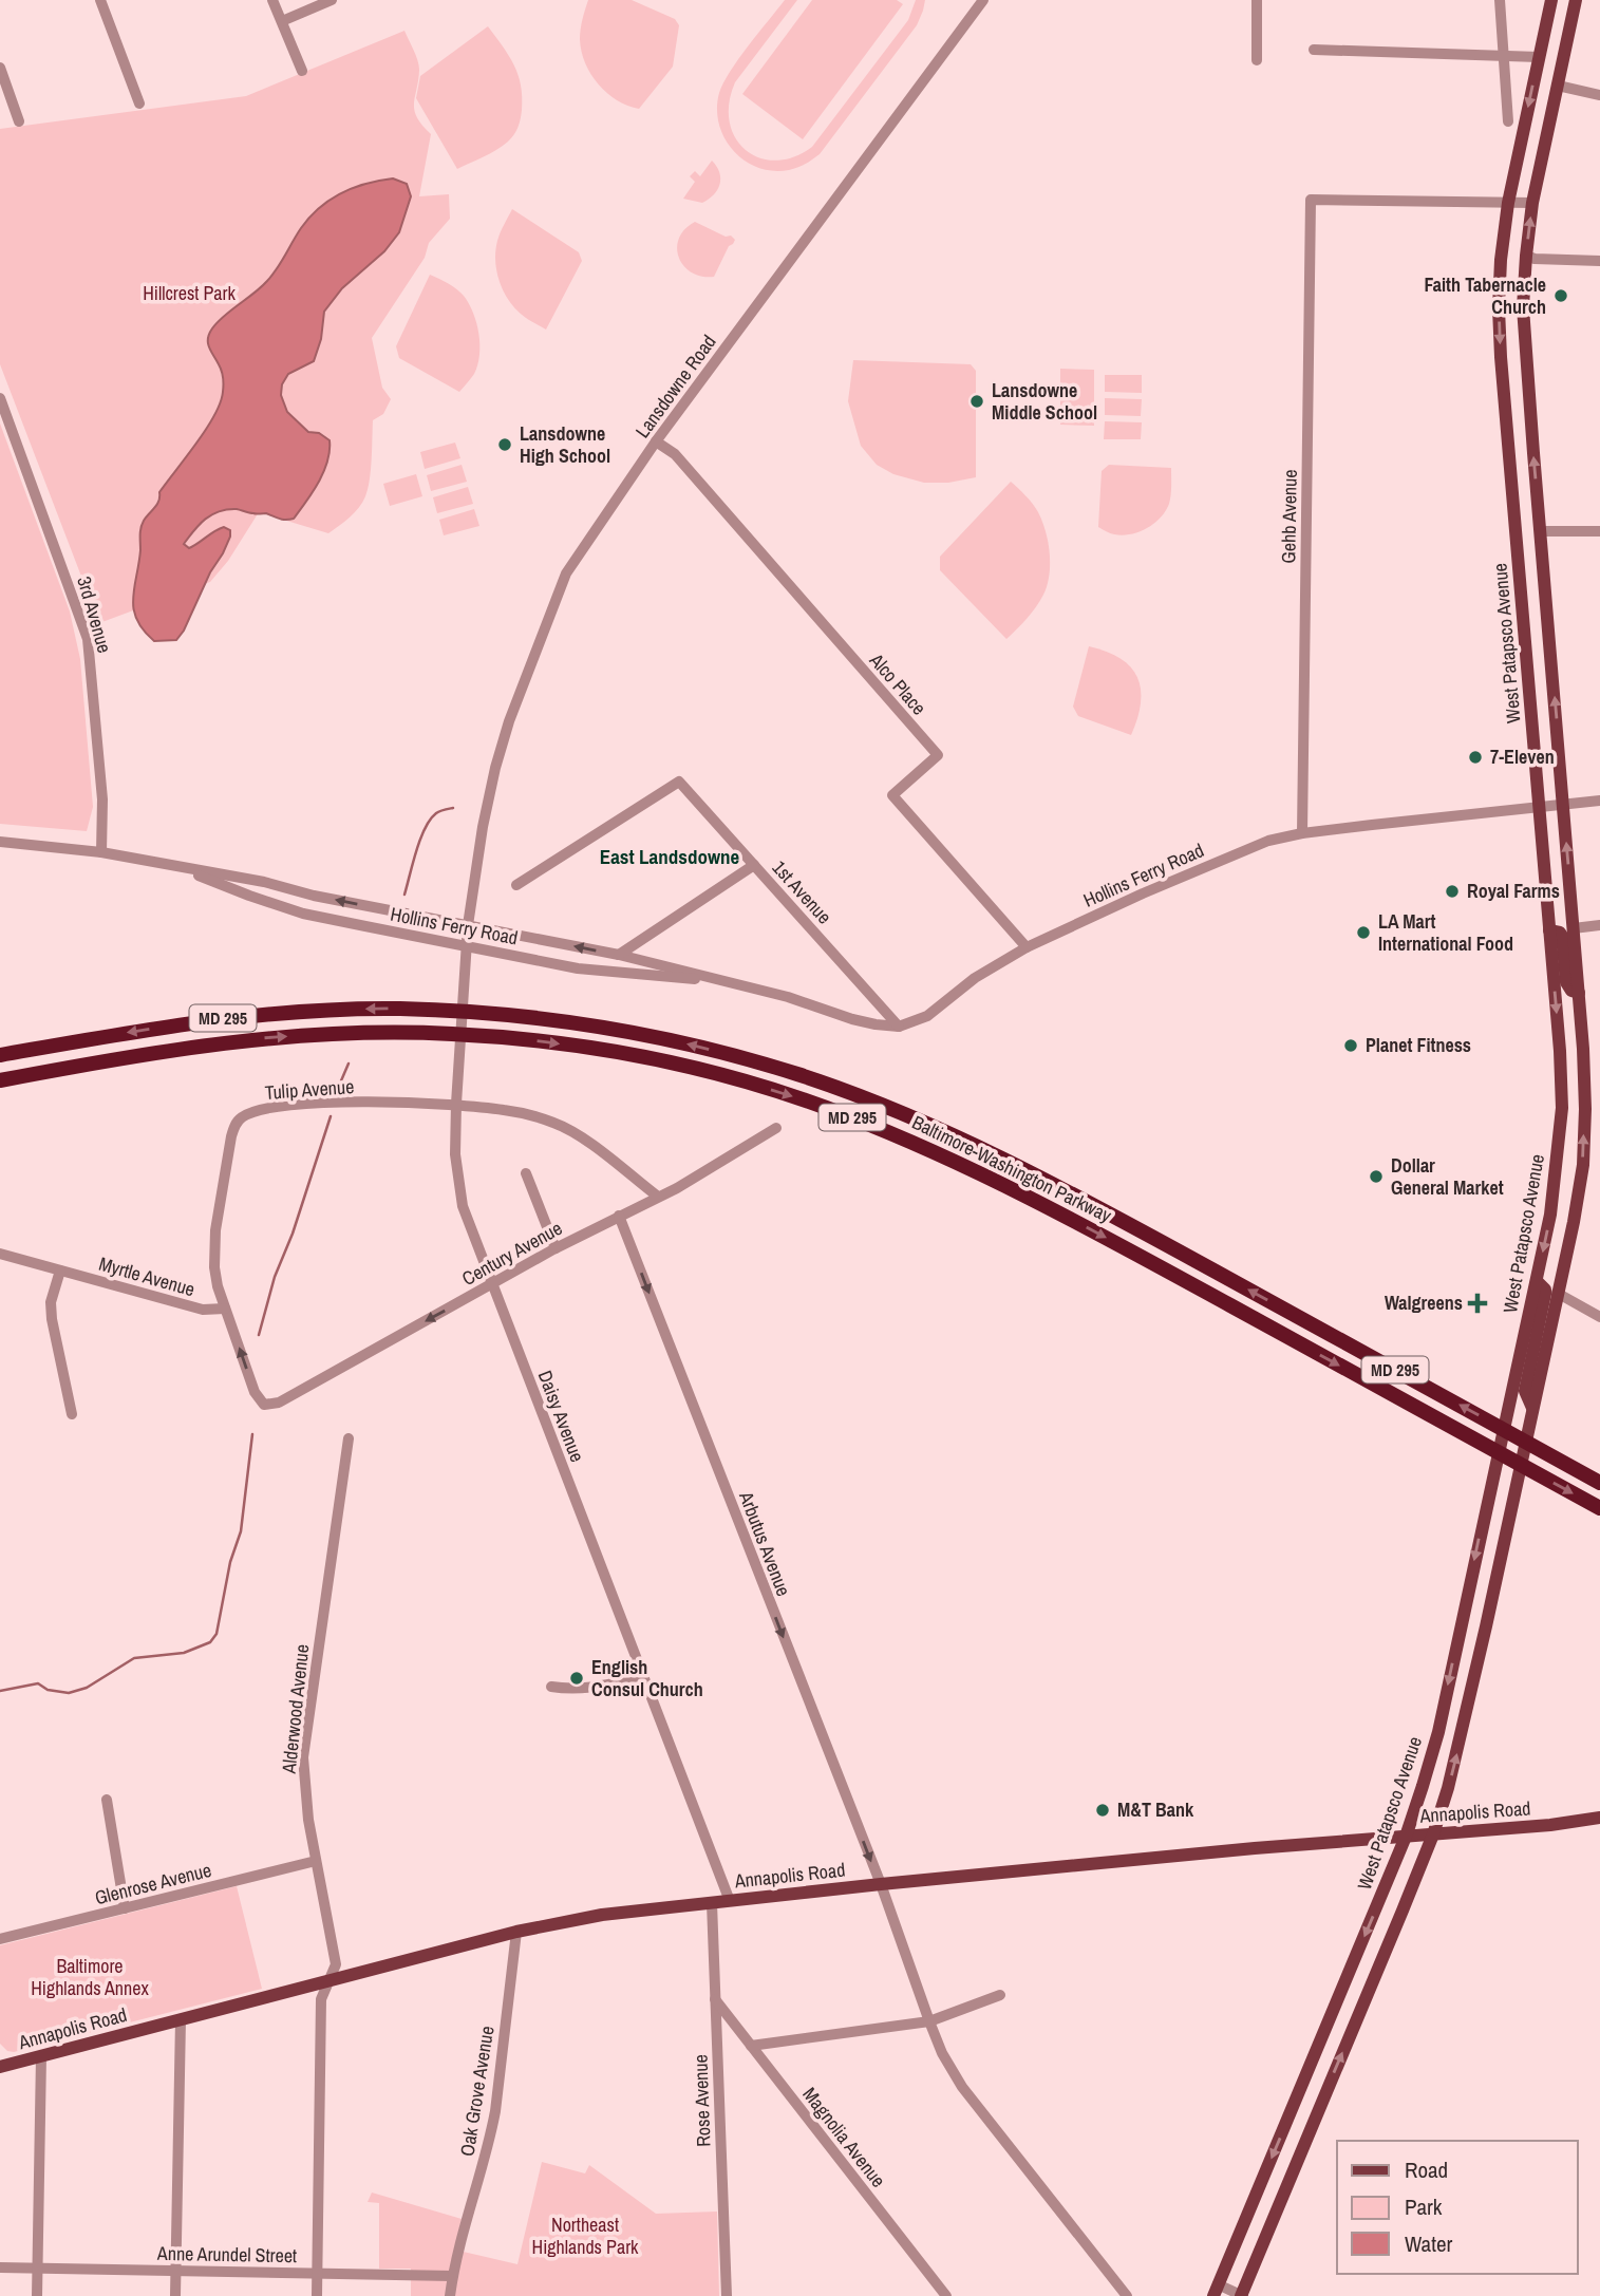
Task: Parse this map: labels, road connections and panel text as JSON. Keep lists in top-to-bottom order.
{
  "streets": {
    "highway": ["MD 295", "Baltimore-Washington Parkway"],
    "main road": ["West Patapsco Avenue", "Annapolis Road"],
    "street": [
      "Lansdowne Road",
      "Gehb Avenue",
      "3rd Avenue",
      "Alco Place",
      "Hollins Ferry Road",
      "1st Avenue",
      "Tulip Avenue",
      "Century Avenue",
      "Myrtle Avenue",
      "Daisy Avenue",
      "Arbutus Avenue",
      "Alderwood Avenue",
      "Glenrose Avenue",
      "Oak Grove Avenue",
      "Rose Avenue",
      "Magnolia Avenue",
      "Anne Arundel Street"
    ]
  },
  "crossings": [
    ["Lansdowne Road", "Alco Place"],
    ["Lansdowne Road", "Hollins Ferry Road"],
    ["Lansdowne Road", "Daisy Avenue"],
    ["Gehb Avenue", "West Patapsco Avenue"],
    ["Gehb Avenue", "Hollins Ferry Road"],
    ["3rd Avenue", "Hollins Ferry Road"],
    ["West Patapsco Avenue", "Hollins Ferry Road"],
    ["West Patapsco Avenue", "Annapolis Road"],
    ["Alco Place", "Hollins Ferry Road"],
    ["Hollins Ferry Road", "1st Avenue"],
    ["Hollins Ferry Road", "Daisy Avenue"],
    ["Tulip Avenue", "Century Avenue"],
    ["Tulip Avenue", "Myrtle Avenue"],
    ["Tulip Avenue", "Daisy Avenue"],
    ["Century Avenue", "Daisy Avenue"],
    ["Century Avenue", "Arbutus Avenue"],
    ["Daisy Avenue", "Annapolis Road"],
    ["Arbutus Avenue", "Annapolis Road"],
    ["Alderwood Avenue", "Annapolis Road"],
    ["Alderwood Avenue", "Glenrose Avenue"],
    ["Alderwood Avenue", "Anne Arundel Street"],
    ["Annapolis Road", "Oak Grove Avenue"],
    ["Annapolis Road", "Rose Avenue"],
    ["Oak Grove Avenue", "Anne Arundel Street"],
    ["Rose Avenue", "Magnolia Avenue"]
  ],
  "one_way": ["Century Avenue", "Arbutus Avenue"],
  "districts": ["East Landsdowne"],
  "parks": ["Hillcrest Park", "Baltimore Highlands Annex", "Northeast Highlands Park"],
  "places": {
    "other": [
      "Faith Tabernacle Church",
      "Lansdowne Middle School",
      "Lansdowne High School",
      "7-Eleven",
      "Royal Farms",
      "LA Mart International Food",
      "Planet Fitness",
      "Dollar General Market",
      "English Consul Church",
      "M&T Bank"
    ],
    "health": ["Walgreens"]
  },
  "legend": ["Road", "Park", "Water"]
}
